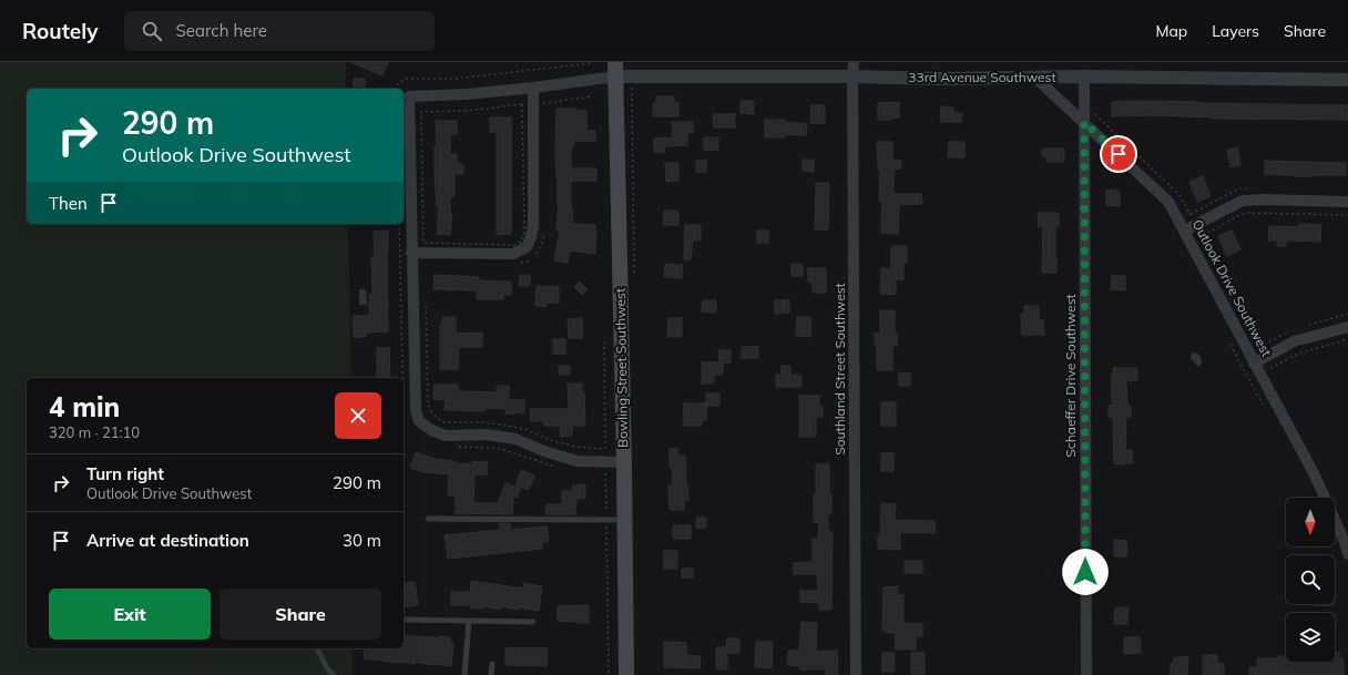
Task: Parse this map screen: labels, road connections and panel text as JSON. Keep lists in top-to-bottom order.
{
  "streets": {
    "main road": ["Bowling Street Southwest"],
    "street": [
      "33rd Avenue Southwest",
      "Outlook Drive Southwest",
      "Southland Street Southwest",
      "Schaeffer Drive Southwest"
    ]
  },
  "crossings": [
    ["33rd Avenue Southwest", "Outlook Drive Southwest"],
    ["33rd Avenue Southwest", "Bowling Street Southwest"],
    ["33rd Avenue Southwest", "Southland Street Southwest"],
    ["33rd Avenue Southwest", "Schaeffer Drive Southwest"],
    ["Outlook Drive Southwest", "Schaeffer Drive Southwest"]
  ],
  "north": "bottom",
  "page": {
    "header": "Routely",
    "search": "Search here",
    "nav": ["Map", "Layers", "Share"],
    "turn": ["290 m", "Outlook Drive Southwest"],
    "then": "Then",
    "heading": ["4 min", "320 m · 21:10"],
    "list": [
      {
        "name": "Turn right",
        "note": "Outlook Drive Southwest",
        "value": "290 m"
      },
      {
        "name": "Arrive at destination",
        "value": "30 m"
      }
    ],
    "buttons": ["Exit", "Share"]
  }
}
